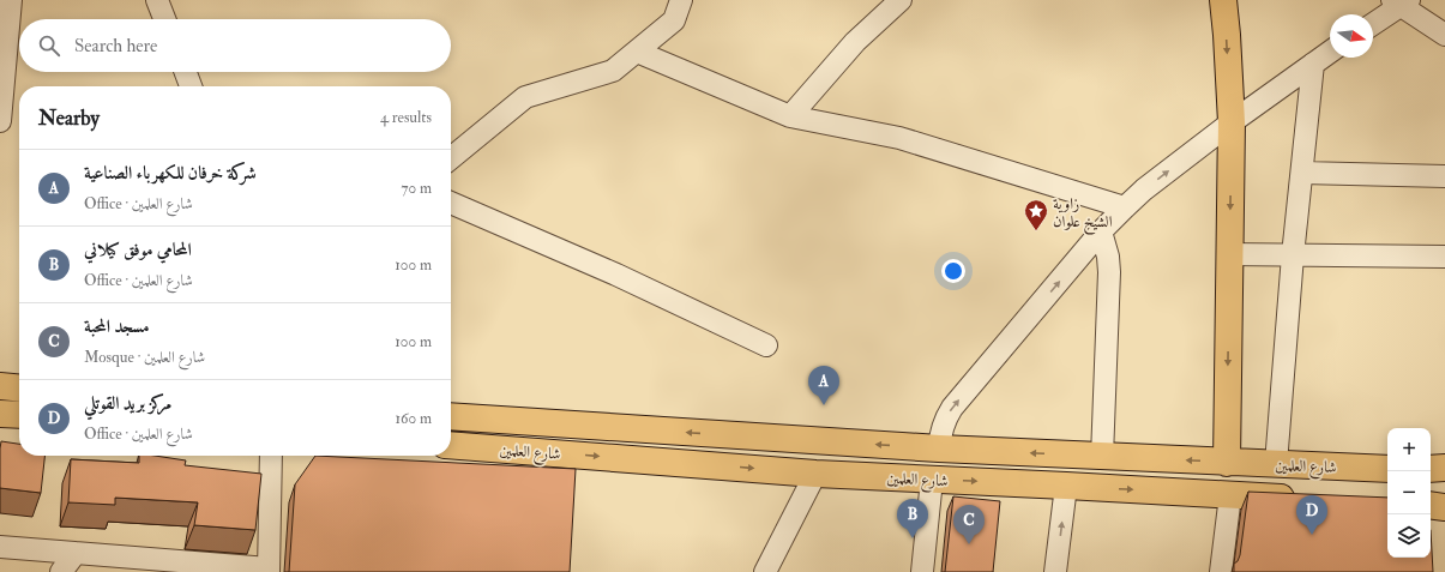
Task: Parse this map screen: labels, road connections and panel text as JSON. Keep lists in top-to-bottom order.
{
  "streets": {
    "main road": ["شارع العلمين"]
  },
  "places": {
    "place": ["زاوية الشيخ علوان"]
  },
  "north": "right",
  "page": {
    "search": "Search here",
    "heading": ["Nearby", "4 results"],
    "list": [
      {
        "mark": "A",
        "name": "شركة خرفان للكهرباء الصناعية",
        "note": "Office · شارع العلمين",
        "value": "70 m"
      },
      {
        "mark": "B",
        "name": "المحامي موفق كيلاني",
        "note": "Office · شارع العلمين",
        "value": "100 m"
      },
      {
        "mark": "C",
        "name": "مسجد المحبة",
        "note": "Mosque · شارع العلمين",
        "value": "100 m"
      },
      {
        "mark": "D",
        "name": "مركز بريد القوتلي",
        "note": "Office · شارع العلمين",
        "value": "160 m"
      }
    ],
    "pins": [
      "A",
      "D",
      "B",
      "C"
    ],
    "map_buttons": ["+", "−"]
  }
}
